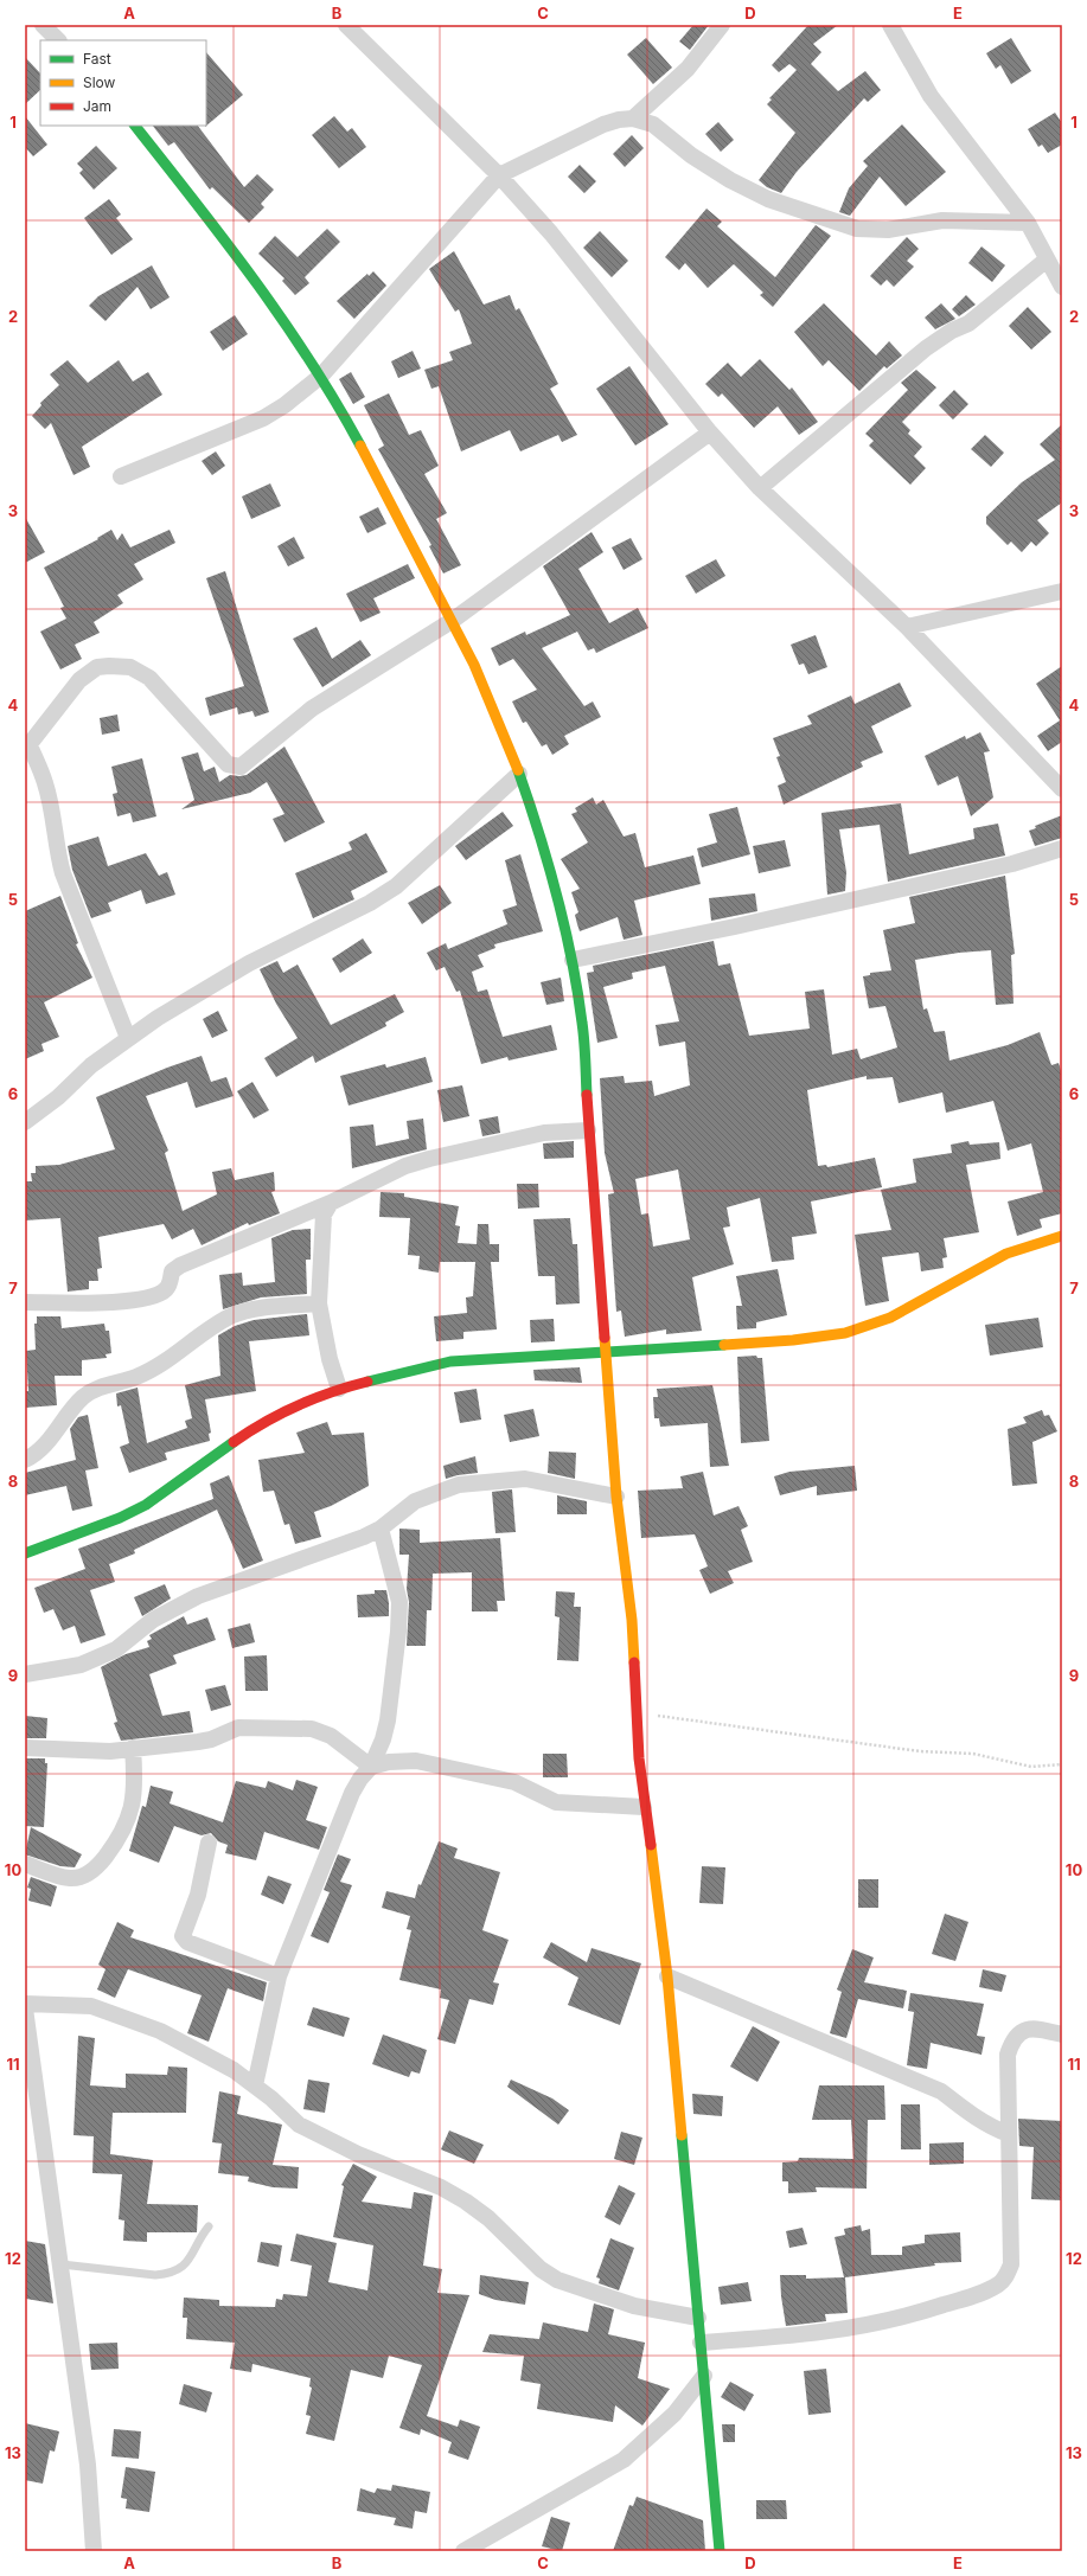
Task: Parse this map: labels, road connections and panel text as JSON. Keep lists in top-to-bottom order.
{
  "legend": ["Fast", "Slow", "Jam"],
  "grid": {
    "columns": [
      "A",
      "B",
      "C",
      "D",
      "E"
    ],
    "rows": [
      "1",
      "2",
      "3",
      "4",
      "5",
      "6",
      "7",
      "8",
      "9",
      "10",
      "11",
      "12",
      "13"
    ]
  }
}
